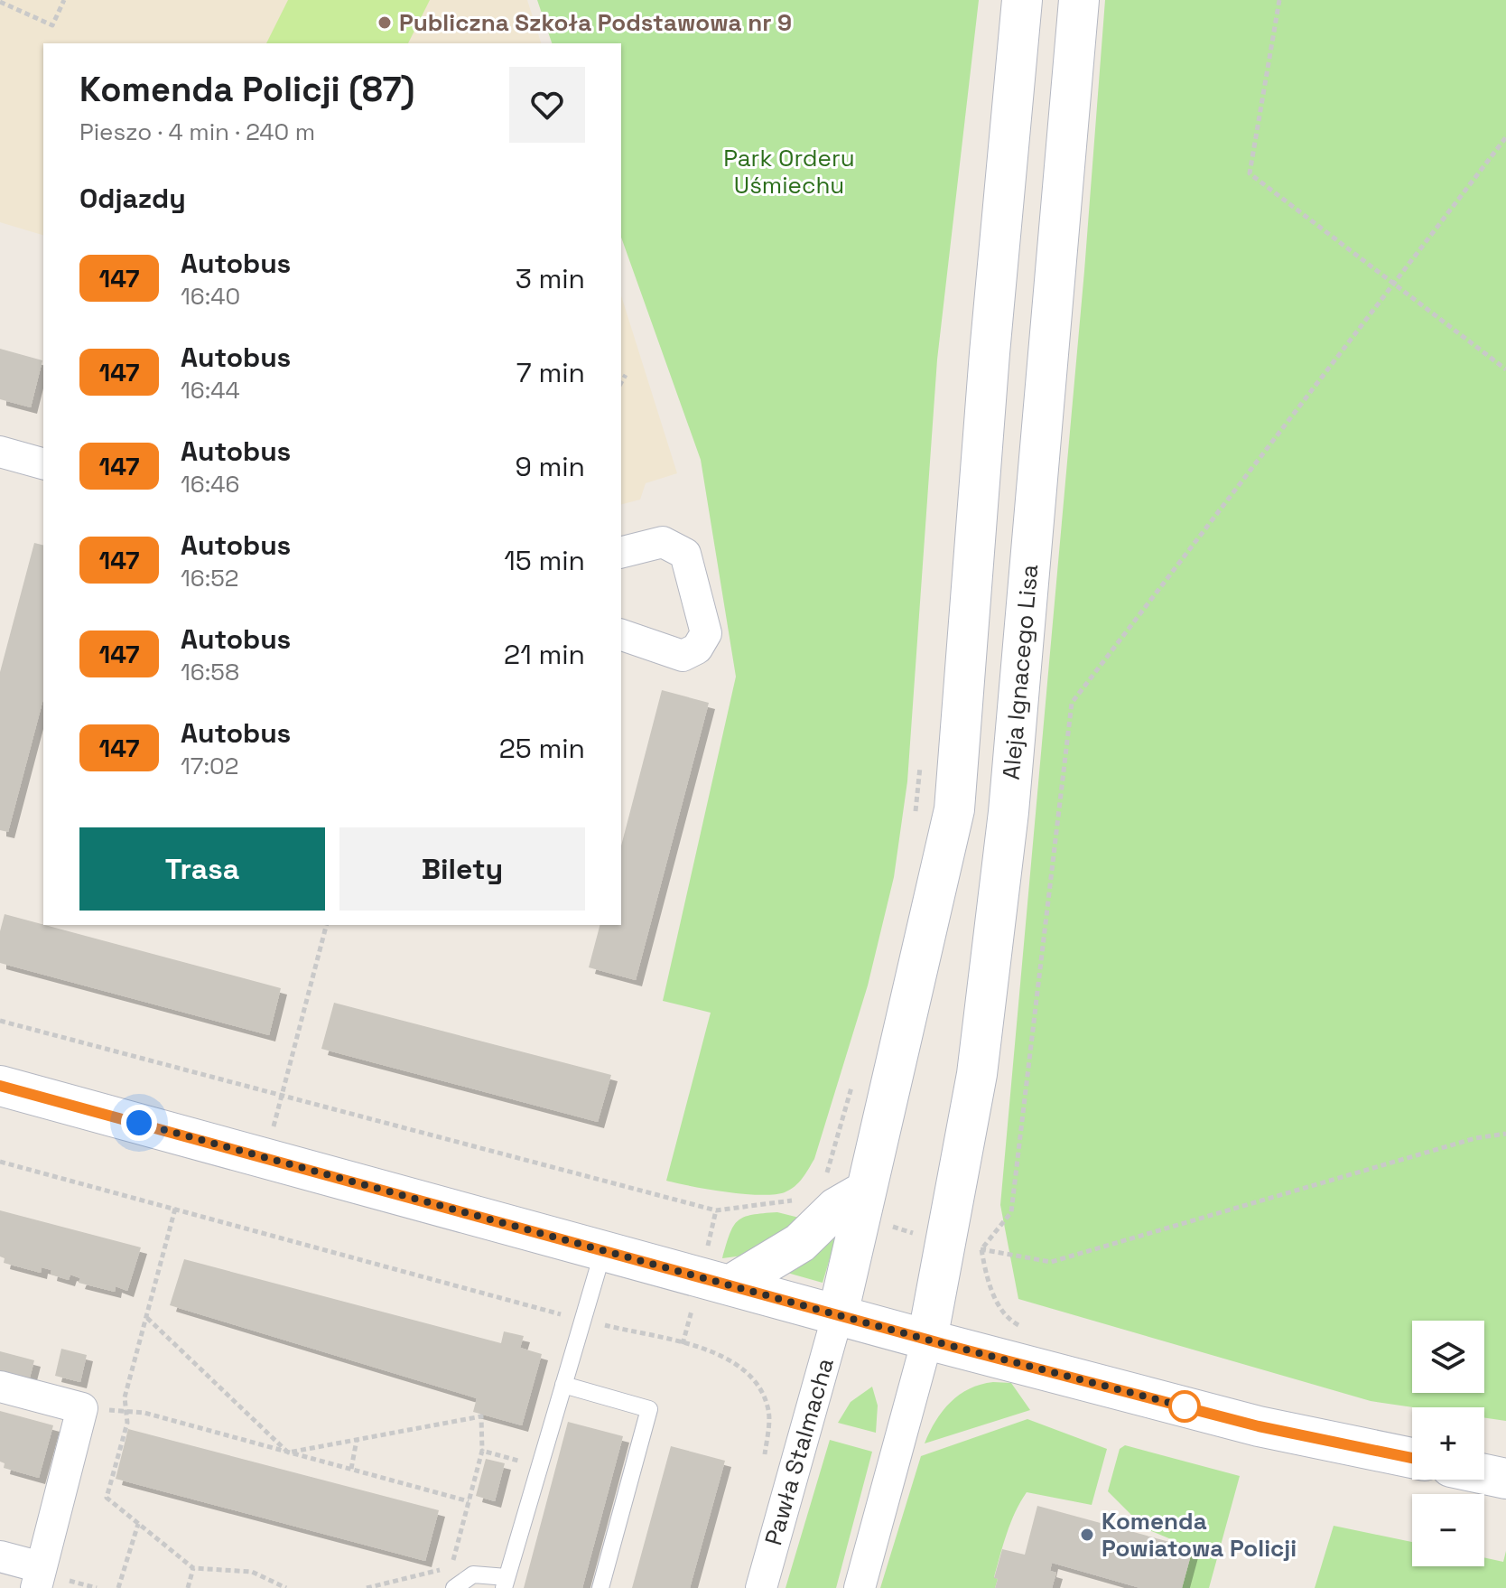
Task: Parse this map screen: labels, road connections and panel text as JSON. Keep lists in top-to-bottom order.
{
  "streets": {
    "street": ["Aleja Ignacego Lisa", "Pawła Stalmacha"]
  },
  "parks": ["Park Orderu Uśmiechu"],
  "places": ["Publiczna Szkoła Podstawowa nr 9", "Komenda Powiatowa Policji"],
  "lines": ["bus line 147"],
  "page": {
    "heading": [
      ["Komenda Policji (87)", "Pieszo · 4 min · 240 m"],
      "Odjazdy"
    ],
    "list": [
      {
        "mark": "147",
        "name": "Autobus",
        "note": "16:40",
        "value": "3 min"
      },
      {
        "mark": "147",
        "name": "Autobus",
        "note": "16:44",
        "value": "7 min"
      },
      {
        "mark": "147",
        "name": "Autobus",
        "note": "16:46",
        "value": "9 min"
      },
      {
        "mark": "147",
        "name": "Autobus",
        "note": "16:52",
        "value": "15 min"
      },
      {
        "mark": "147",
        "name": "Autobus",
        "note": "16:58",
        "value": "21 min"
      },
      {
        "mark": "147",
        "name": "Autobus",
        "note": "17:02",
        "value": "25 min"
      }
    ],
    "buttons": ["Trasa", "Bilety"],
    "map_buttons": ["+", "−"]
  }
}
